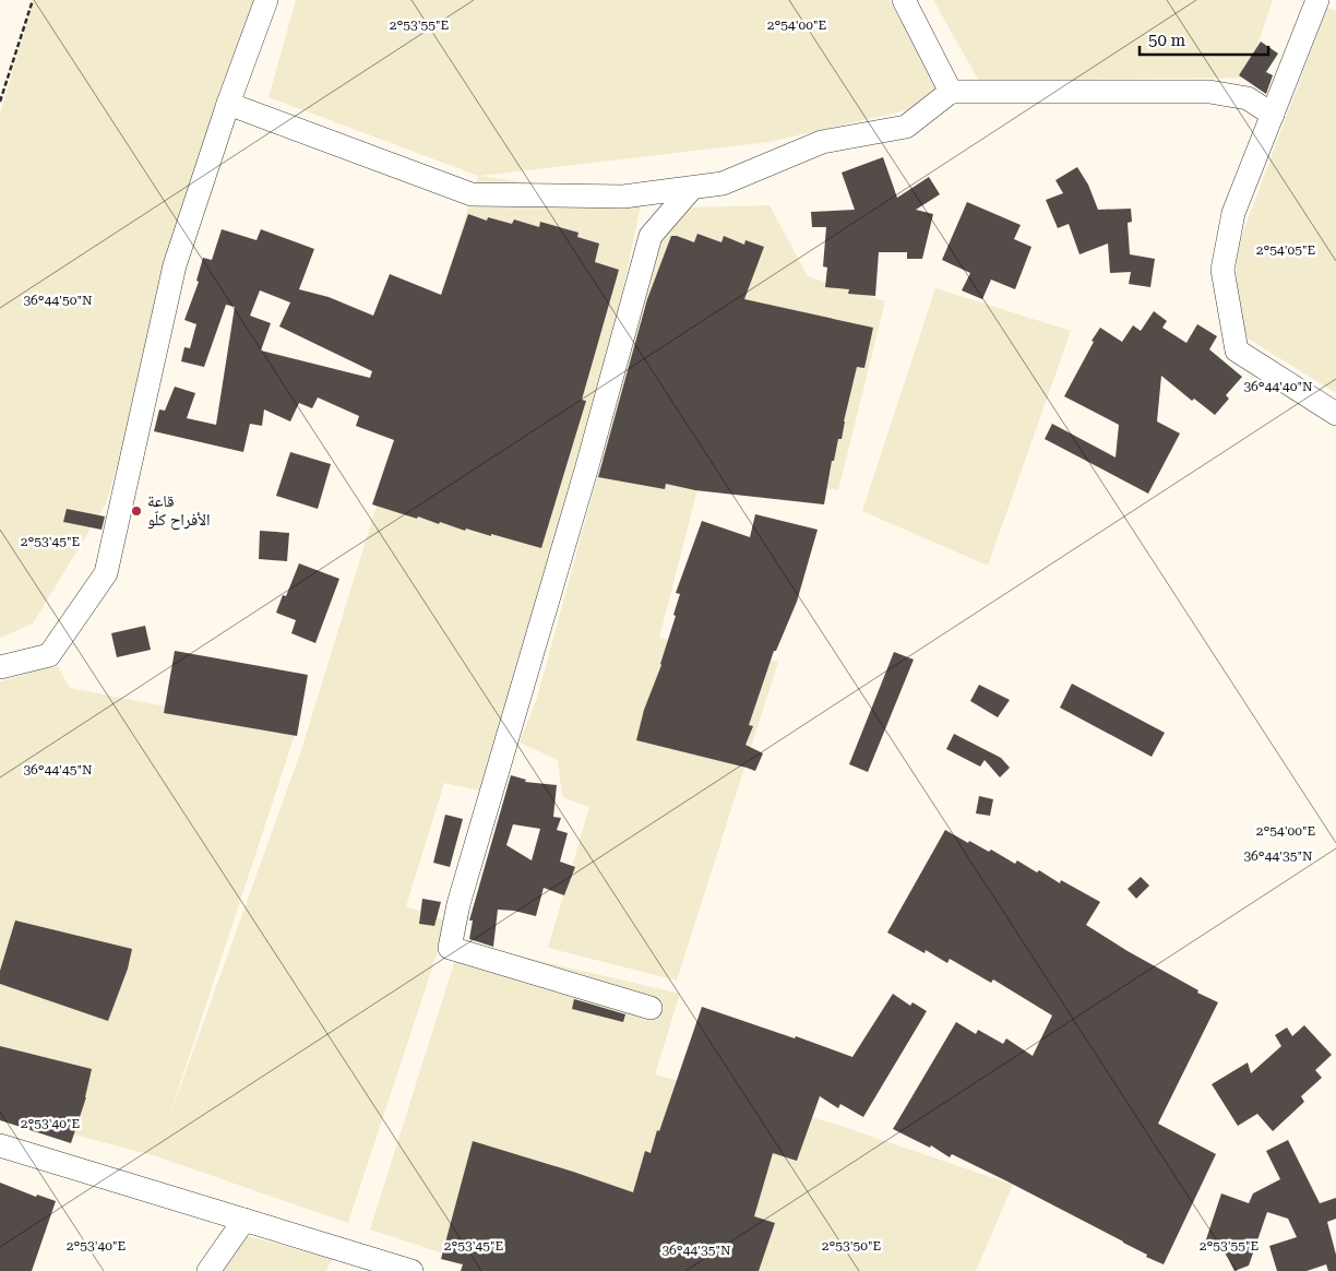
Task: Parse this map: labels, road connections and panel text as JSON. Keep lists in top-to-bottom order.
{
  "places": ["قاعة الأفراح كلّو"],
  "scale_bar": "50 m",
  "coordinates": [
    "2°53'55\"E",
    "2°54'00\"E",
    "2°54'05\"E",
    "36°44'50\"N",
    "36°44'40\"N",
    "2°53'45\"E",
    "36°44'45\"N",
    "36°44'35\"N",
    "2°53'40\"E",
    "2°53'50\"E"
  ]
}
